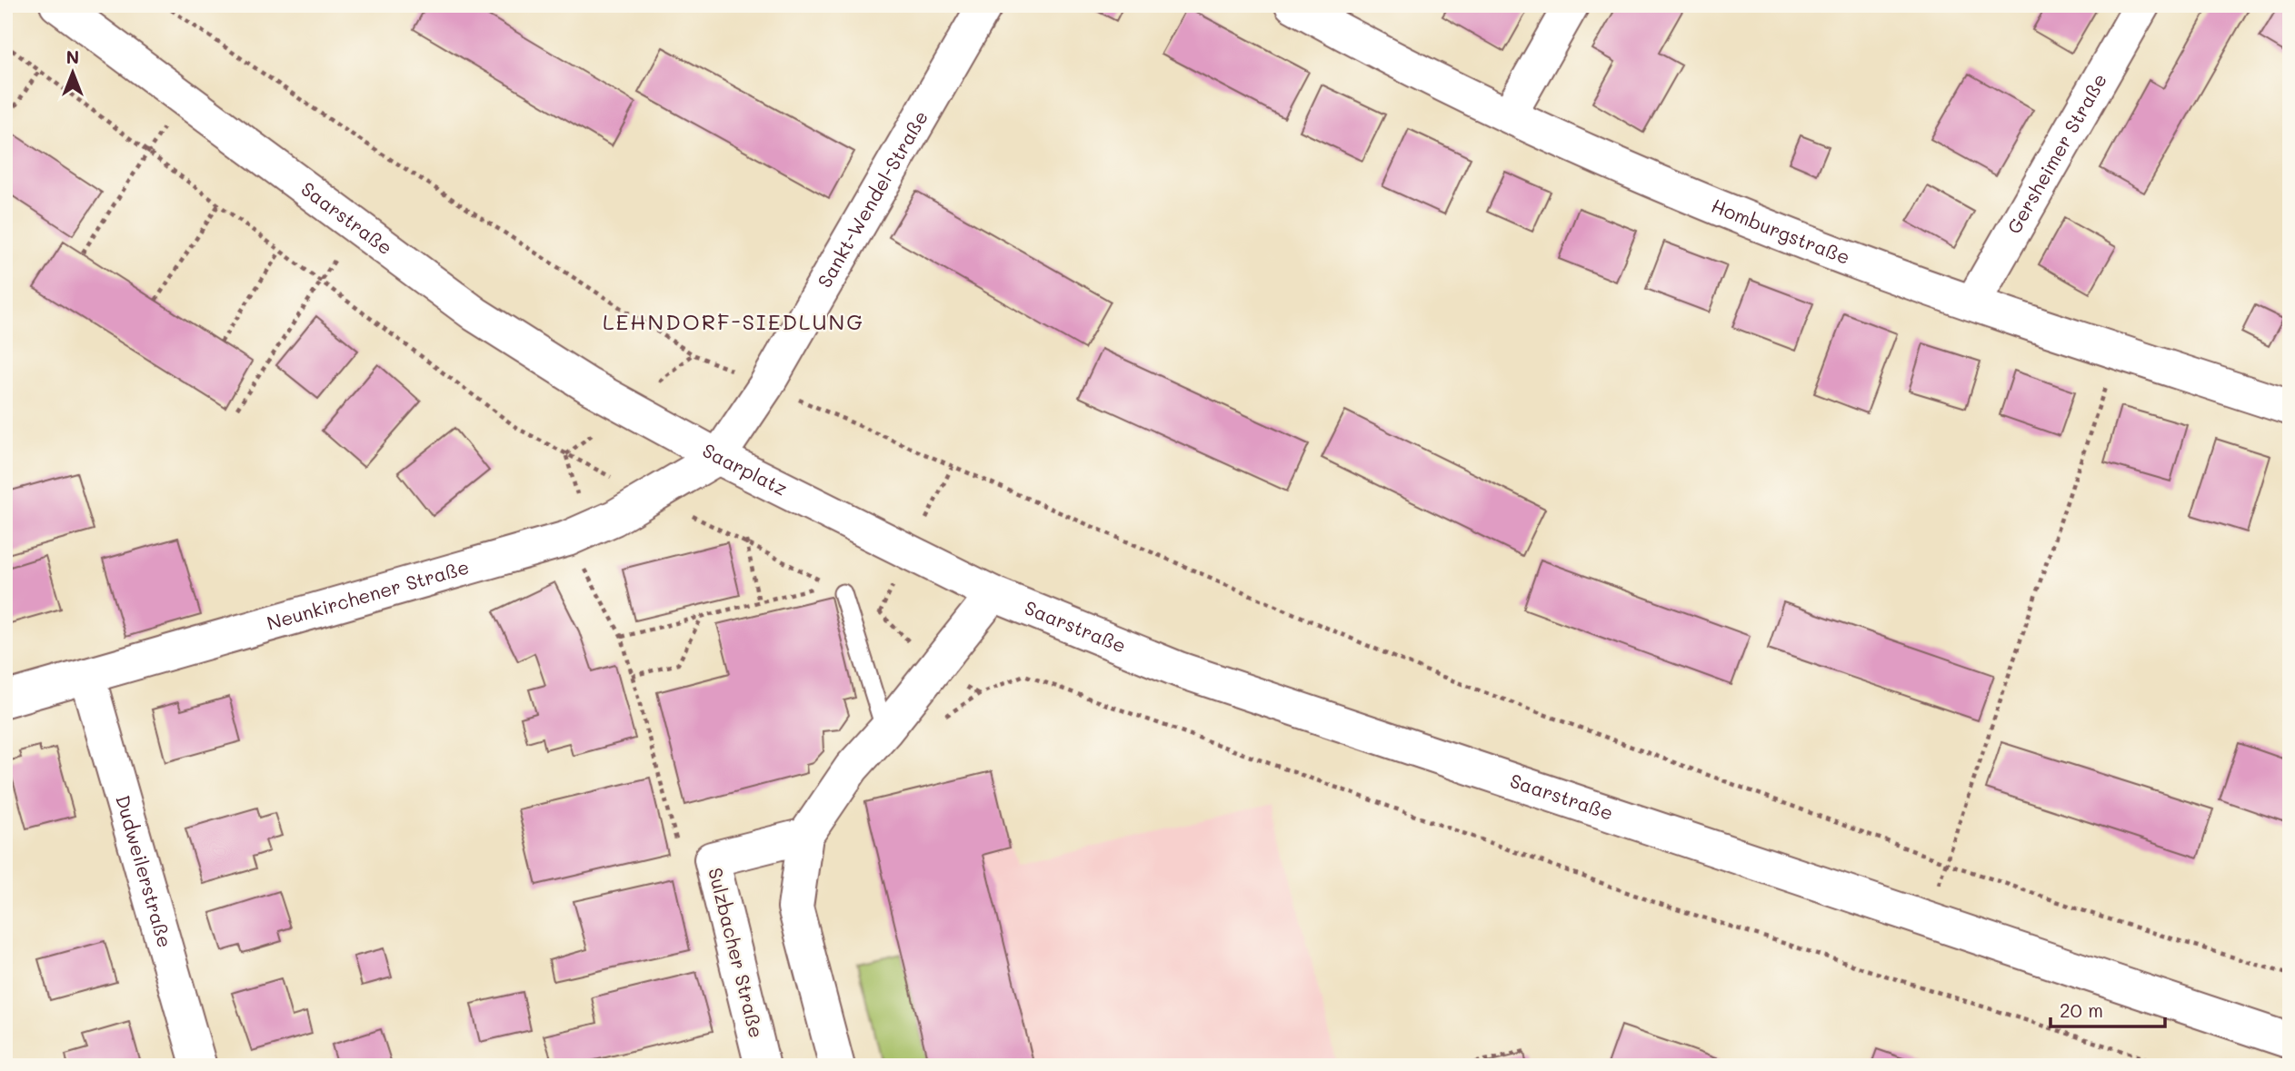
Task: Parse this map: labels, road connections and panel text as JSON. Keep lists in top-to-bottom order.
{
  "streets": {
    "street": [
      "Gersheimer Straße",
      "Sankt-Wendel-Straße",
      "Saarstraße",
      "Homburgstraße",
      "Saarplatz",
      "Neunkirchener Straße",
      "Dudweilerstraße",
      "Sulzbacher Straße"
    ]
  },
  "crossings": [
    ["Gersheimer Straße", "Homburgstraße"],
    ["Sankt-Wendel-Straße", "Saarplatz"],
    ["Sankt-Wendel-Straße", "Neunkirchener Straße"],
    ["Saarstraße", "Saarplatz"],
    ["Saarplatz", "Neunkirchener Straße"],
    ["Neunkirchener Straße", "Dudweilerstraße"]
  ],
  "districts": ["LEHNDORF-SIEDLUNG"],
  "scale_bar": "20 m",
  "north": "top"
}
